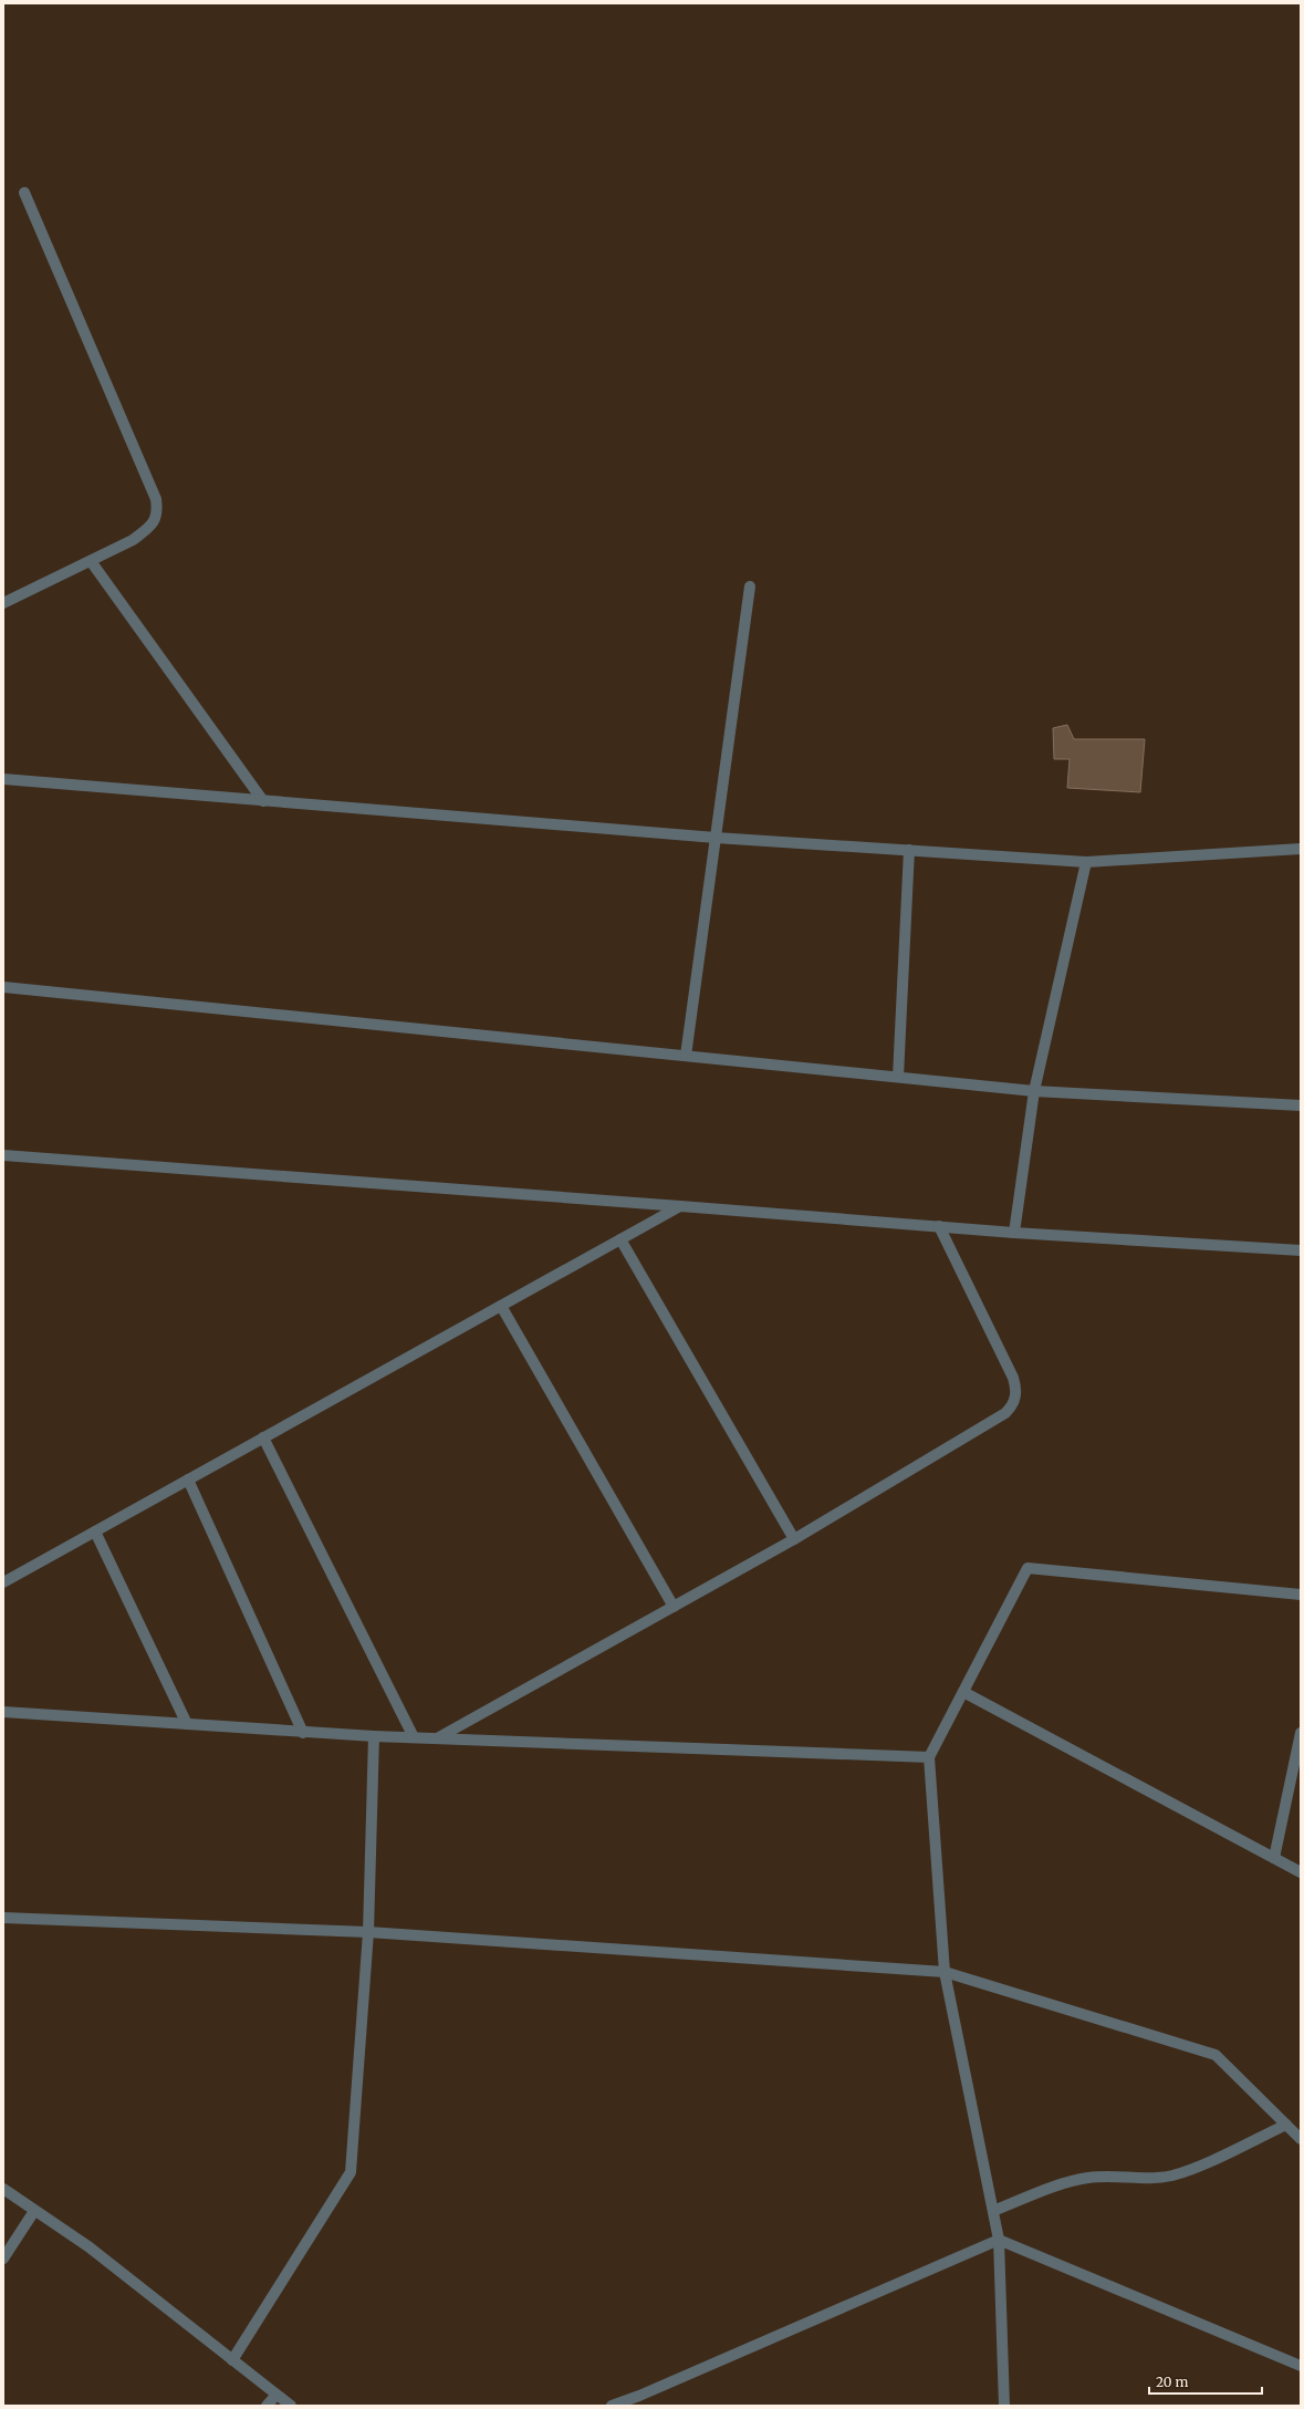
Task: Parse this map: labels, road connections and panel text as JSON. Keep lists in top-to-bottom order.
{
  "scale_bar": "20 m"
}
